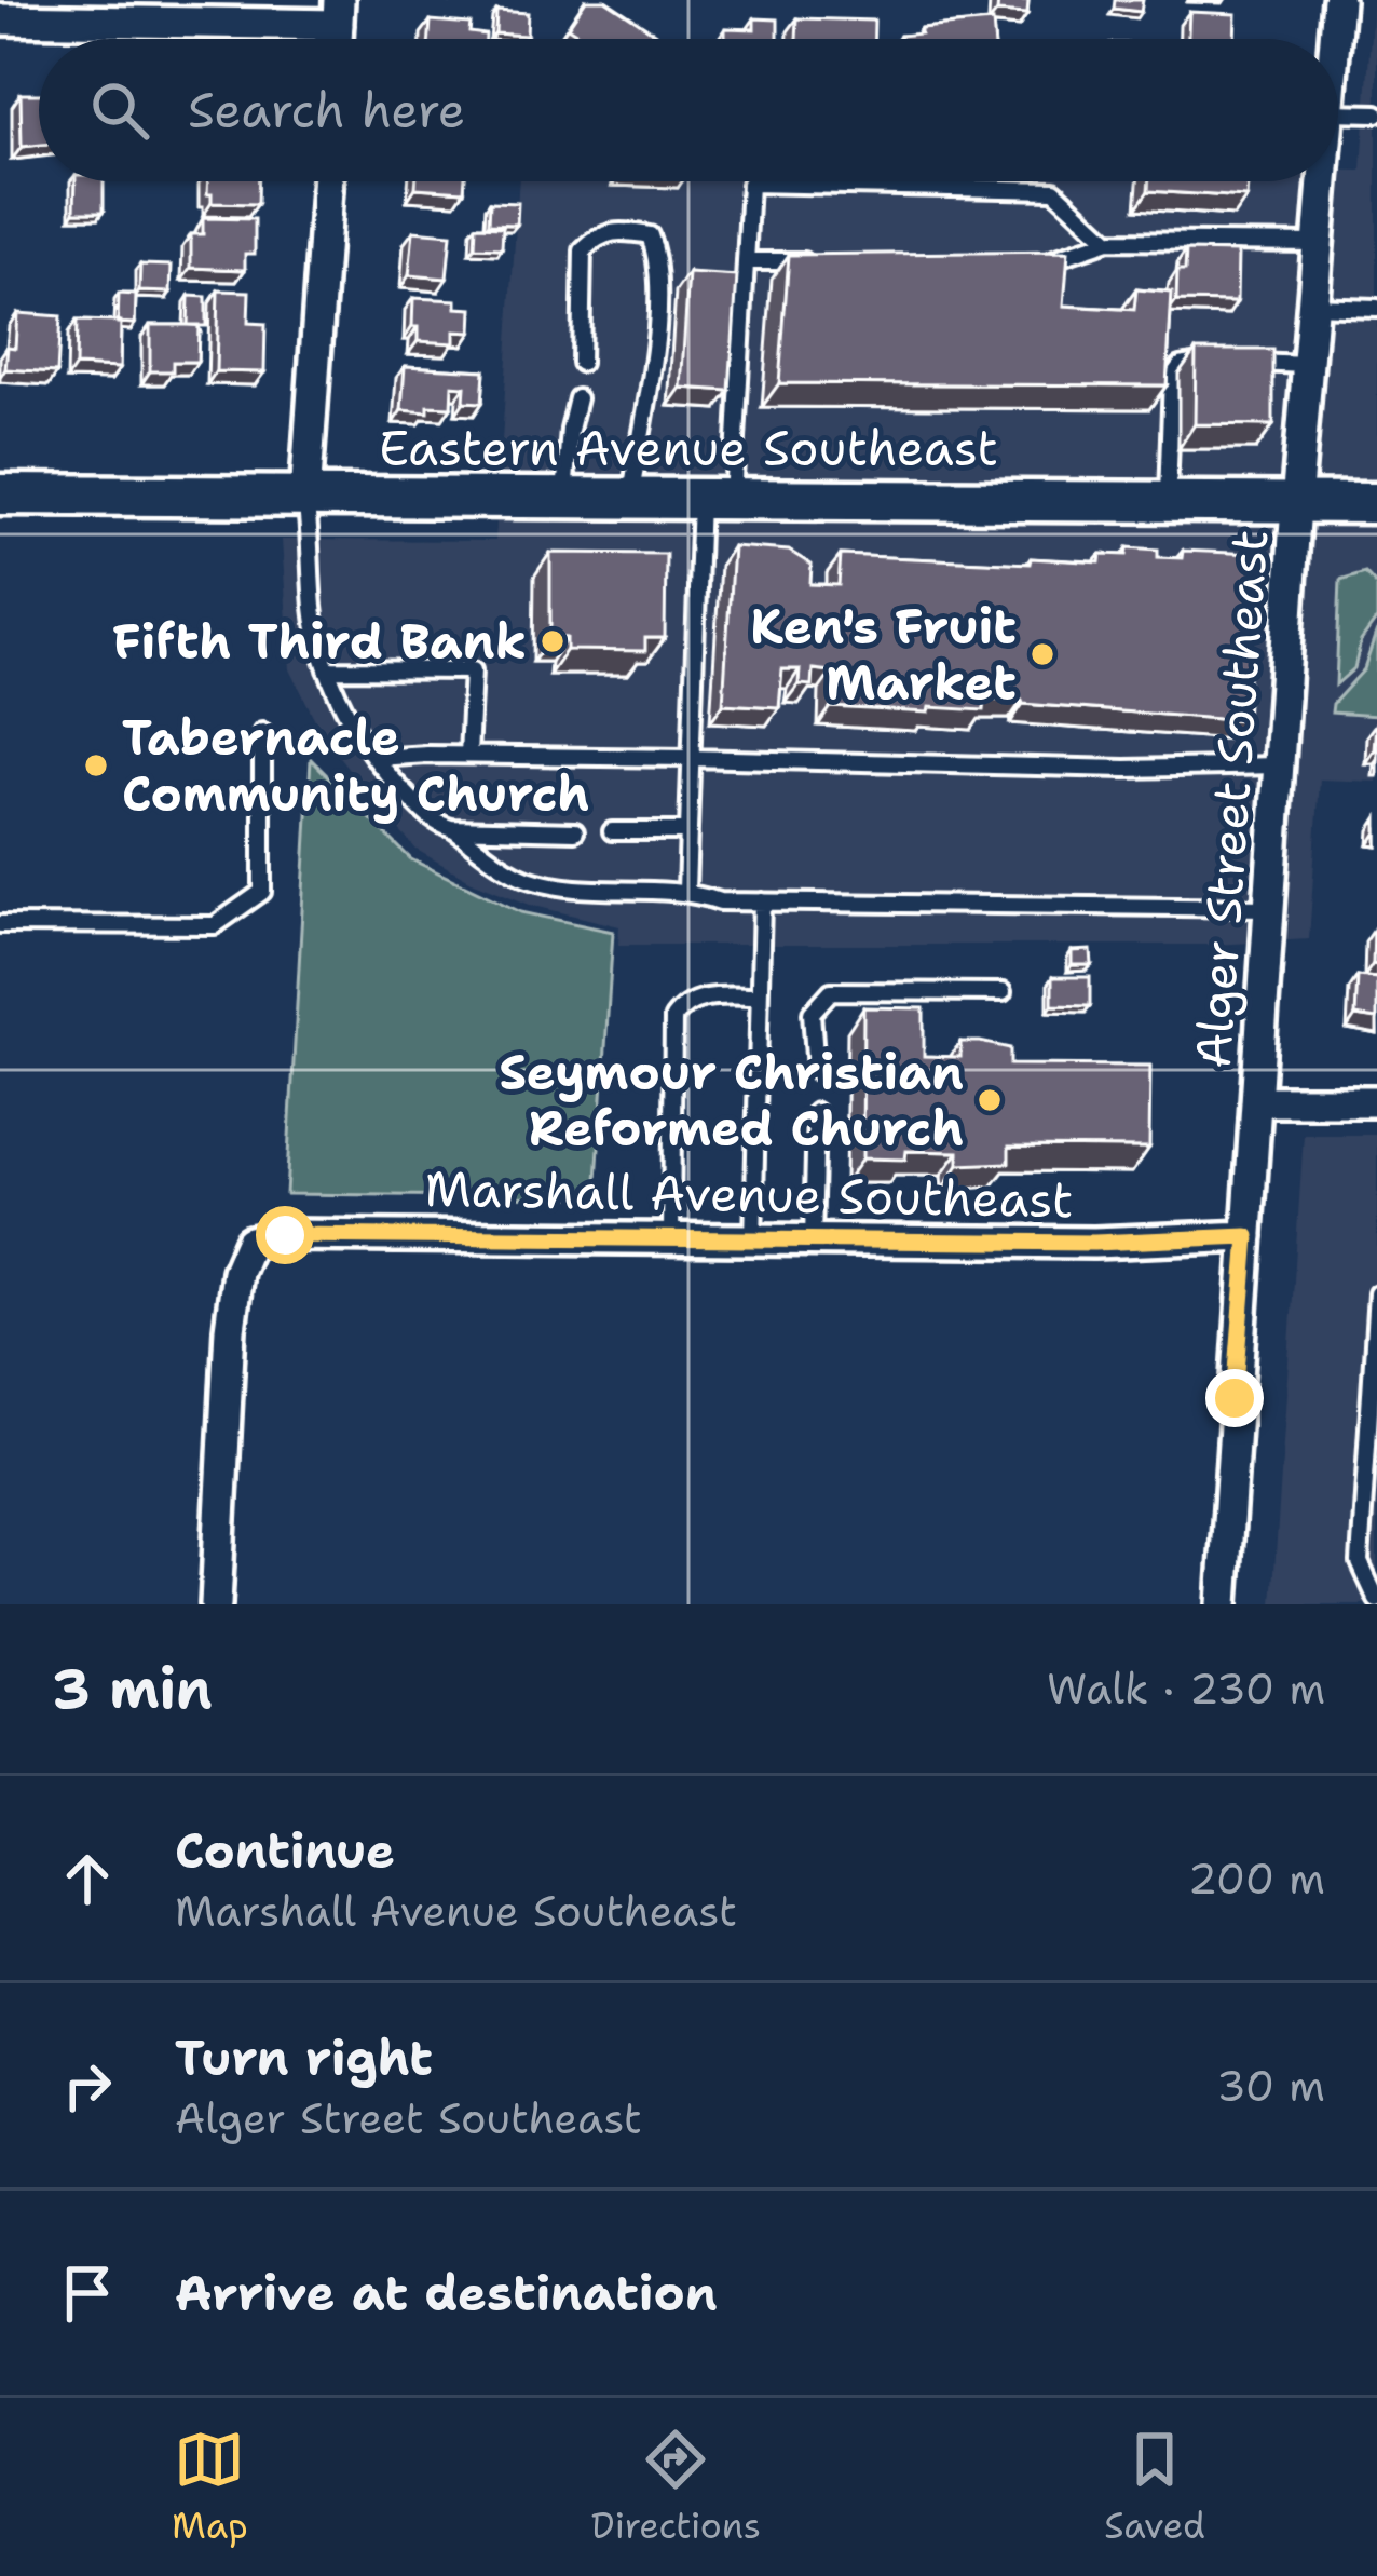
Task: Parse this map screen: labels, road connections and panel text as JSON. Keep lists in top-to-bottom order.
{
  "streets": {
    "main road": ["Eastern Avenue Southeast"],
    "street": ["Alger Street Southeast", "Marshall Avenue Southeast"]
  },
  "crossings": [
    ["Eastern Avenue Southeast", "Alger Street Southeast"],
    ["Alger Street Southeast", "Marshall Avenue Southeast"]
  ],
  "places": [
    "Fifth Third Bank",
    "Ken's Fruit Market",
    "Tabernacle Community Church",
    "Seymour Christian Reformed Church"
  ],
  "page": {
    "search": "Search here",
    "heading": ["3 min", "Walk · 230 m"],
    "list": [
      ["Continue", "Marshall Avenue Southeast", "200 m"],
      ["Turn right", "Alger Street Southeast", "30 m"],
      "Arrive at destination"
    ],
    "nav": ["Map", "Directions", "Saved"]
  }
}
